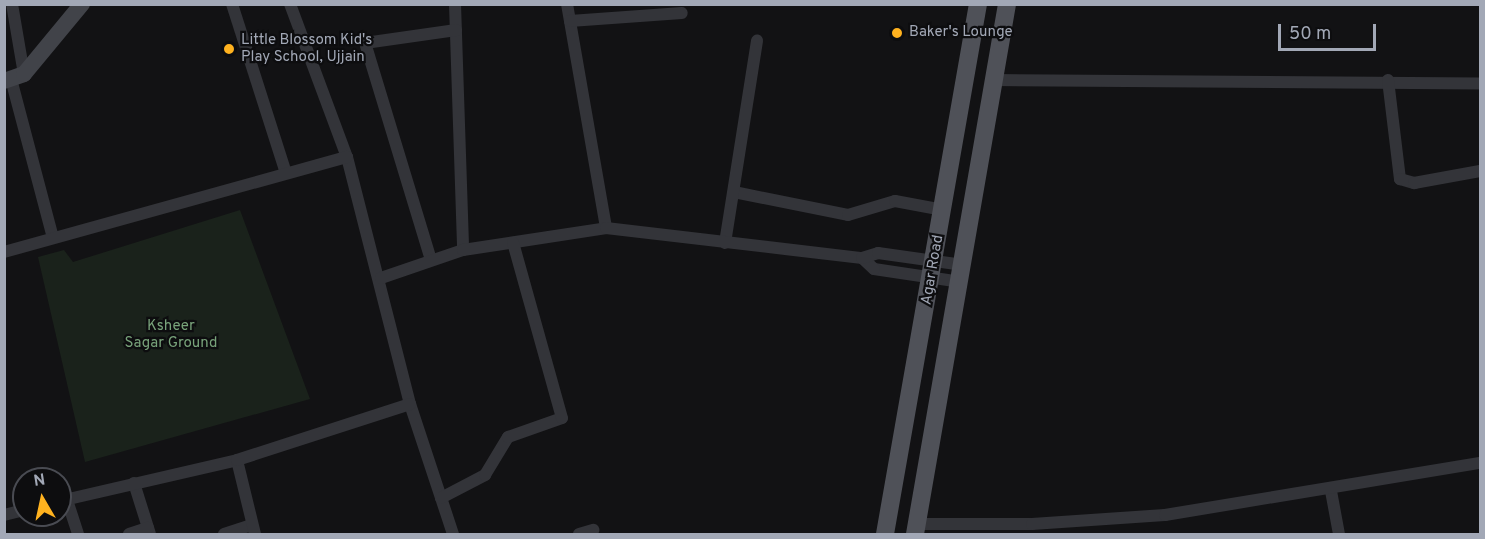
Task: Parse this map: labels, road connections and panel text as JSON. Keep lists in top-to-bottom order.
{
  "streets": {
    "main road": ["Agar Road"]
  },
  "parks": ["Ksheer Sagar Ground"],
  "places": ["Baker's Lounge", "Little Blossom Kid's Play School, Ujjain"],
  "scale_bar": "50 m",
  "north": "top"
}
